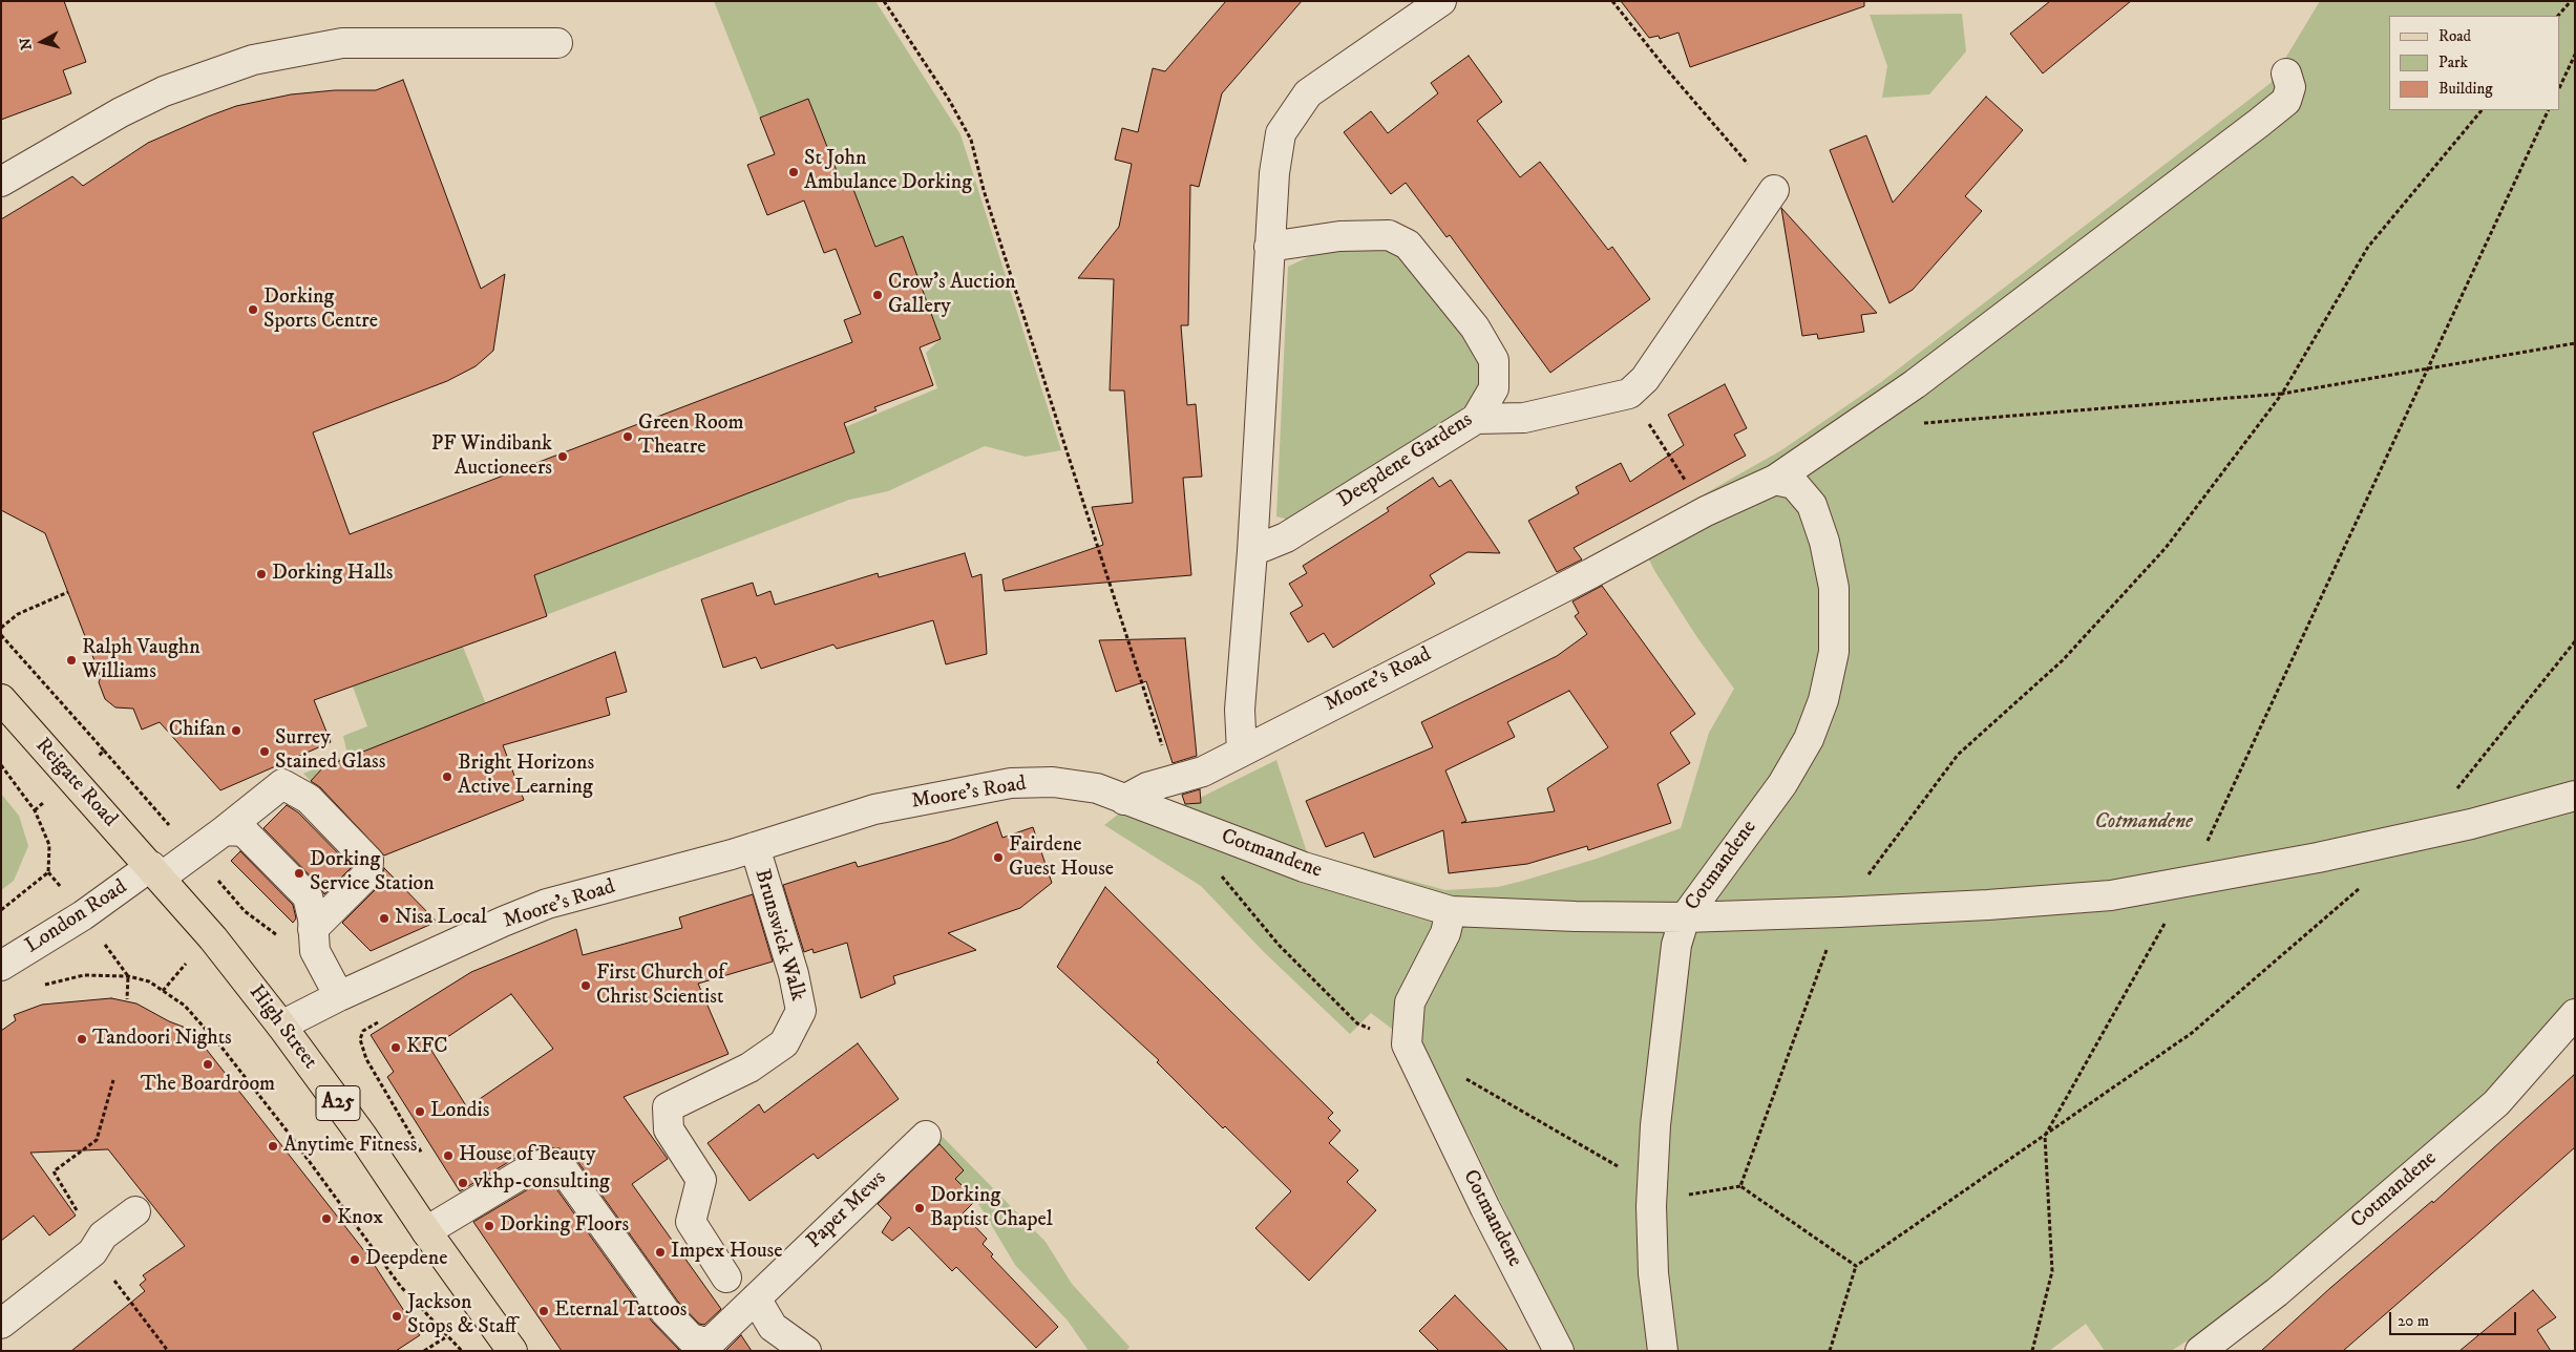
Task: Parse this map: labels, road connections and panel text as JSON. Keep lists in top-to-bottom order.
{
  "streets": {
    "main road": ["Reigate Road", "High Street", "A25"],
    "street": [
      "Deepdene Gardens",
      "Moore's Road",
      "Cotmandene",
      "London Road",
      "Brunswick Walk",
      "Paper Mews"
    ]
  },
  "crossings": [
    ["Moore's Road", "Cotmandene"],
    ["Moore's Road", "Brunswick Walk"],
    ["Moore's Road", "High Street"],
    ["Reigate Road", "London Road"],
    ["Reigate Road", "High Street"],
    ["London Road", "High Street"],
    ["High Street", "Paper Mews"]
  ],
  "parks": ["Cotmandene"],
  "places": [
    "St John Ambulance Dorking",
    "Crow's Auction Gallery",
    "Dorking Sports Centre",
    "Green Room Theatre",
    "PF Windibank Auctioneers",
    "Dorking Halls",
    "Ralph Vaughn Williams",
    "Chifan",
    "Surrey Stained Glass",
    "Bright Horizons Active Learning",
    "Fairdene Guest House",
    "Dorking Service Station",
    "Nisa Local",
    "First Church of Christ Scientist",
    "Tandoori Nights",
    "KFC",
    "The Boardroom",
    "Londis",
    "Anytime Fitness",
    "House of Beauty",
    "vkhp-consulting",
    "Dorking Baptist Chapel",
    "Knox",
    "Dorking Floors",
    "Impex House",
    "Deepdene",
    "Eternal Tattoos",
    "Jackson Stops & Staff"
  ],
  "legend": ["Road", "Park", "Building"],
  "scale_bar": "20 m",
  "north": "left"
}
